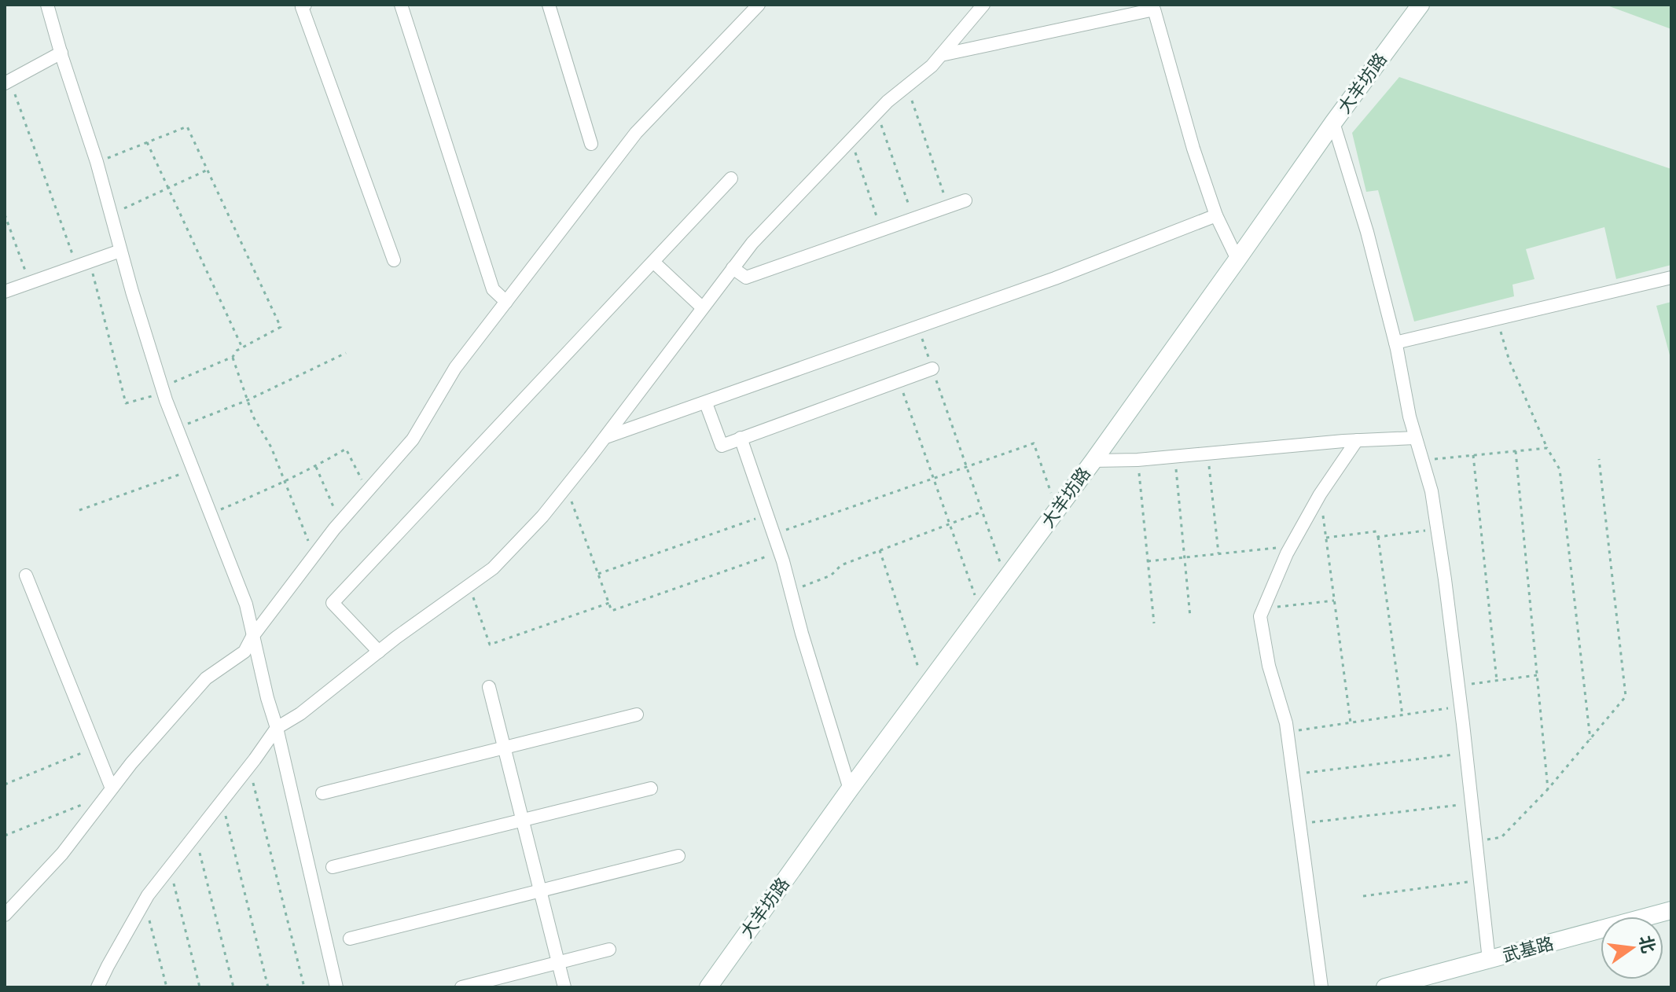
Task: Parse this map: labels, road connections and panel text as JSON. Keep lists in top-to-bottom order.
{
  "streets": {
    "main road": ["大羊坊路", "武基路"]
  },
  "north": "right"
}
